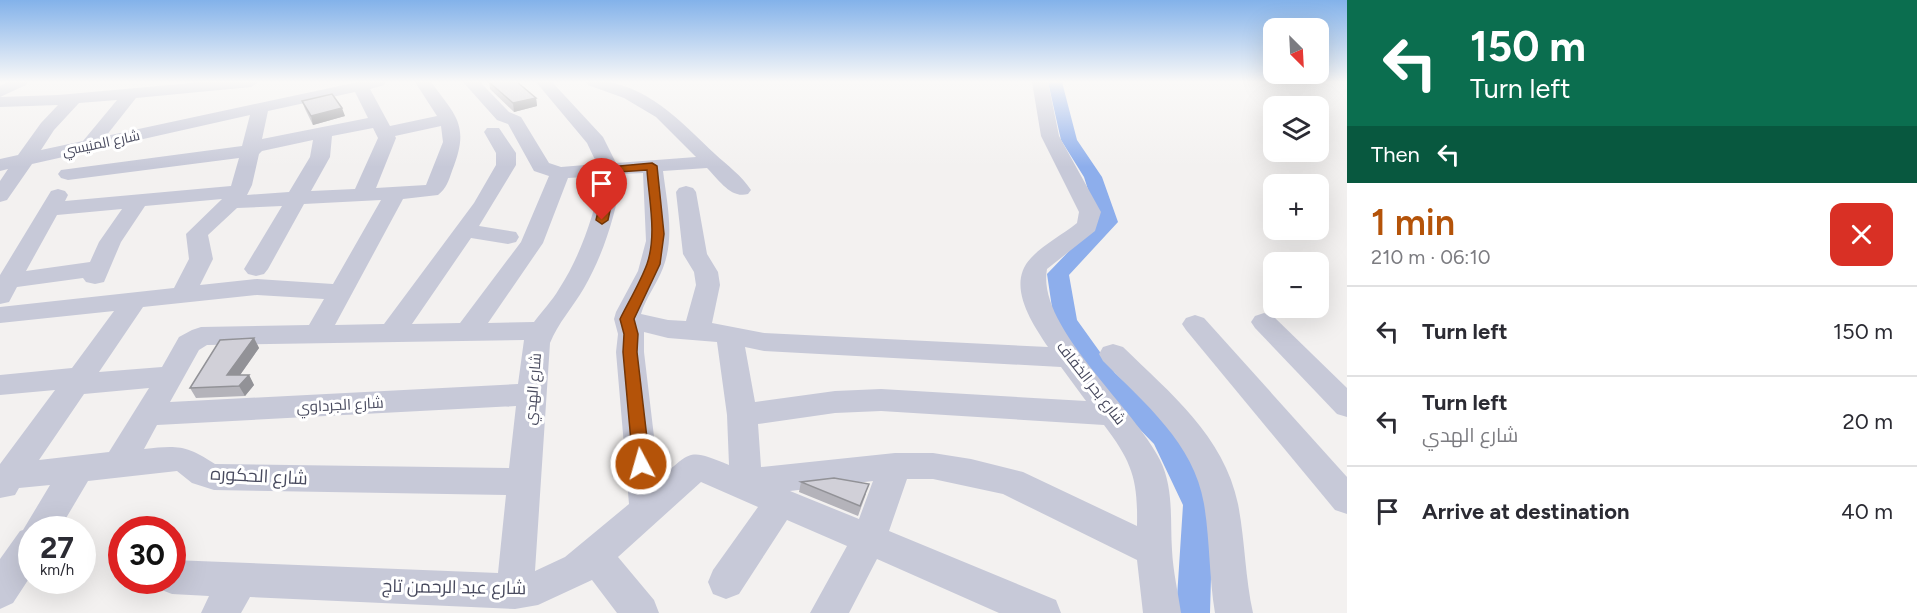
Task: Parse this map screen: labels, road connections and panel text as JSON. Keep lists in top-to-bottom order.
{
  "streets": {
    "street": [
      "شارع المنيسي",
      "شارع بحر الخفاف",
      "شارع الهدي",
      "شارع الجرداوي",
      "شارع الحكوره",
      "شارع عبد الرحمن تاج"
    ]
  },
  "crossings": [
    ["شارع الهدي", "شارع الجرداوي"],
    ["شارع الهدي", "شارع الحكوره"],
    ["شارع الهدي", "شارع عبد الرحمن تاج"]
  ],
  "north": "bottom right",
  "page": {
    "turn": ["150 m", "Turn left"],
    "map_buttons": ["+", "−"],
    "then": "Then",
    "heading": ["1 min", "210 m · 06:10"],
    "list": [
      {
        "name": "Turn left",
        "value": "150 m"
      },
      {
        "name": "Turn left",
        "note": "شارع الهدي",
        "value": "20 m"
      },
      {
        "name": "Arrive at destination",
        "value": "40 m"
      }
    ],
    "speed": "27 km/h",
    "limit": "30"
  }
}
